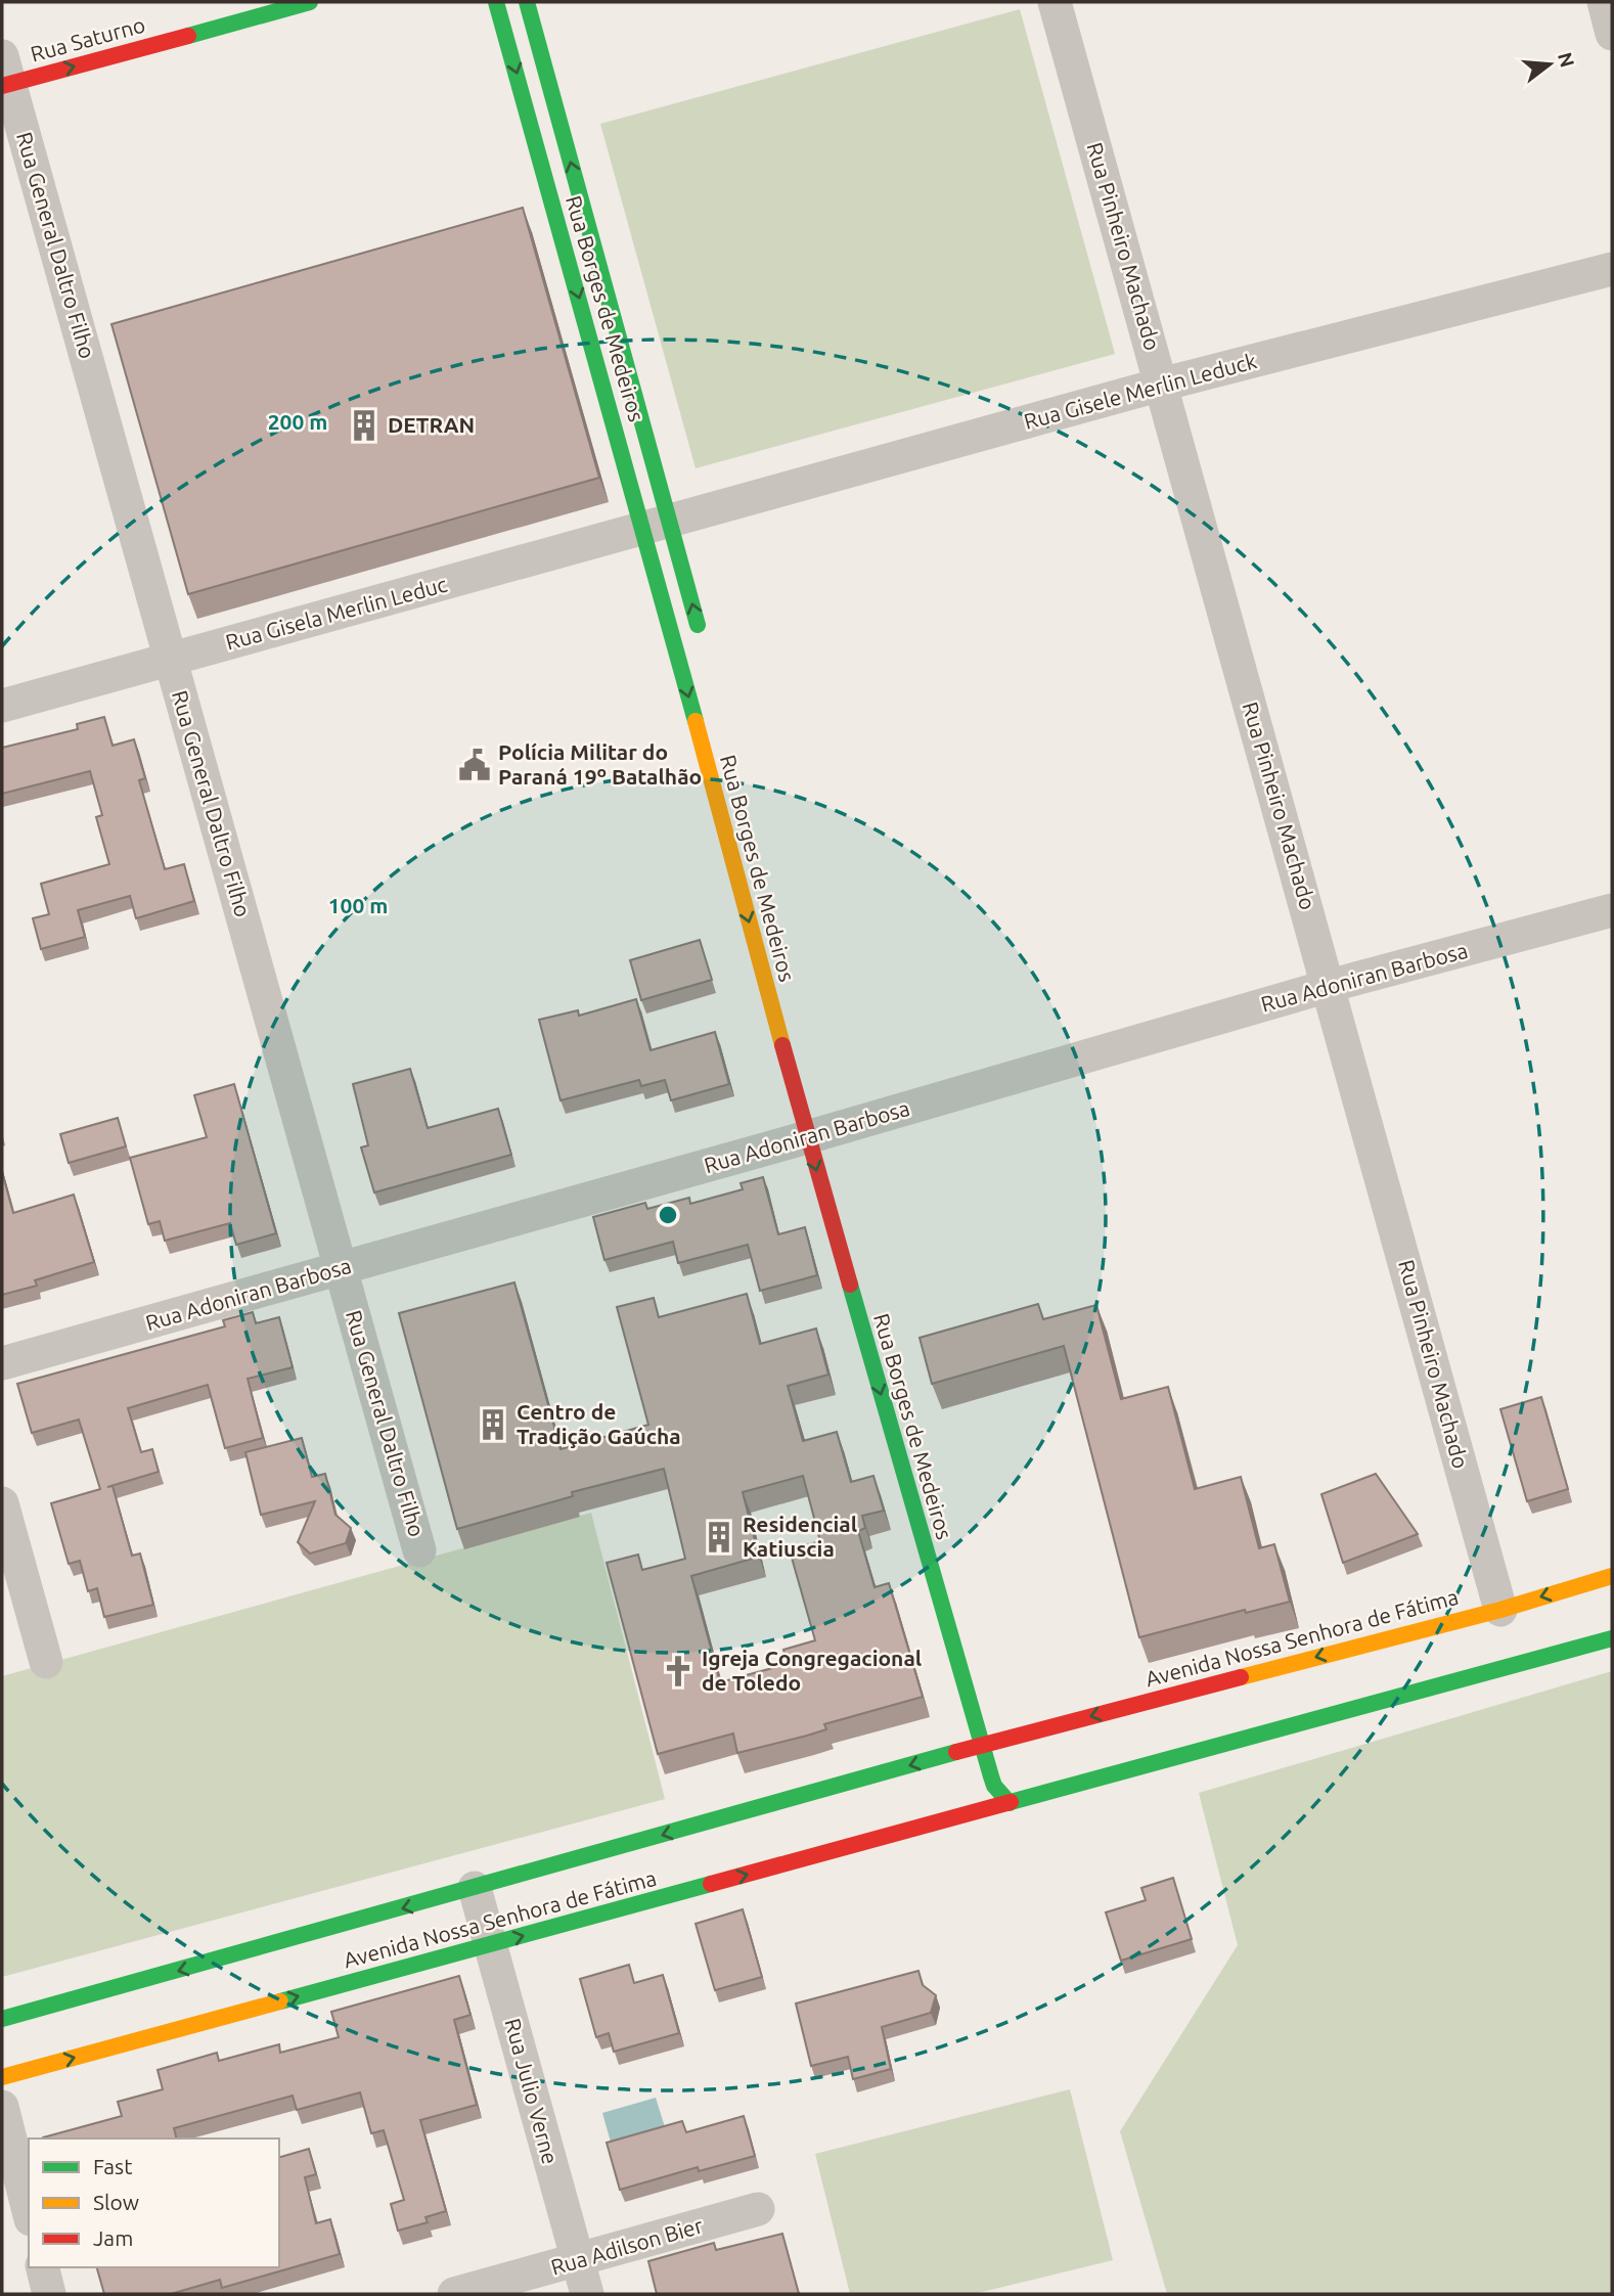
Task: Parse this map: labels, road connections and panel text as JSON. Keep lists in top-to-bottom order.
{
  "streets": {
    "street": [
      "Rua Saturno",
      "Rua General Daltro Filho",
      "Rua Pinheiro Machado",
      "Rua Borges de Medeiros",
      "Rua Gisele Merlin Leduck",
      "Rua Gisela Merlin Leduc",
      "Rua Adoniran Barbosa",
      "Avenida Nossa Senhora de Fátima",
      "Rua Julio Verne",
      "Rua Adilson Bier"
    ]
  },
  "crossings": [
    ["Rua Saturno", "Rua General Daltro Filho"],
    ["Rua General Daltro Filho", "Rua Gisela Merlin Leduc"],
    ["Rua General Daltro Filho", "Rua Adoniran Barbosa"],
    ["Rua Pinheiro Machado", "Rua Gisele Merlin Leduck"],
    ["Rua Pinheiro Machado", "Rua Adoniran Barbosa"],
    ["Rua Pinheiro Machado", "Avenida Nossa Senhora de Fátima"],
    ["Rua Borges de Medeiros", "Rua Gisele Merlin Leduck"],
    ["Rua Borges de Medeiros", "Rua Gisela Merlin Leduc"],
    ["Rua Borges de Medeiros", "Rua Adoniran Barbosa"],
    ["Rua Borges de Medeiros", "Avenida Nossa Senhora de Fátima"],
    ["Rua Gisele Merlin Leduck", "Rua Gisela Merlin Leduc"],
    ["Avenida Nossa Senhora de Fátima", "Rua Julio Verne"],
    ["Rua Julio Verne", "Rua Adilson Bier"]
  ],
  "one_way": ["Rua Saturno"],
  "places": {
    "building": ["DETRAN", "Centro de Tradição Gaúcha", "Residencial Katiuscia"],
    "public building": ["Polícia Militar do Paraná 19º Batalhão"],
    "church": ["Igreja Congregacional de Toledo"]
  },
  "legend": ["Fast", "Slow", "Jam"],
  "north": "right",
  "rings": ["200 m", "100 m"]
}
